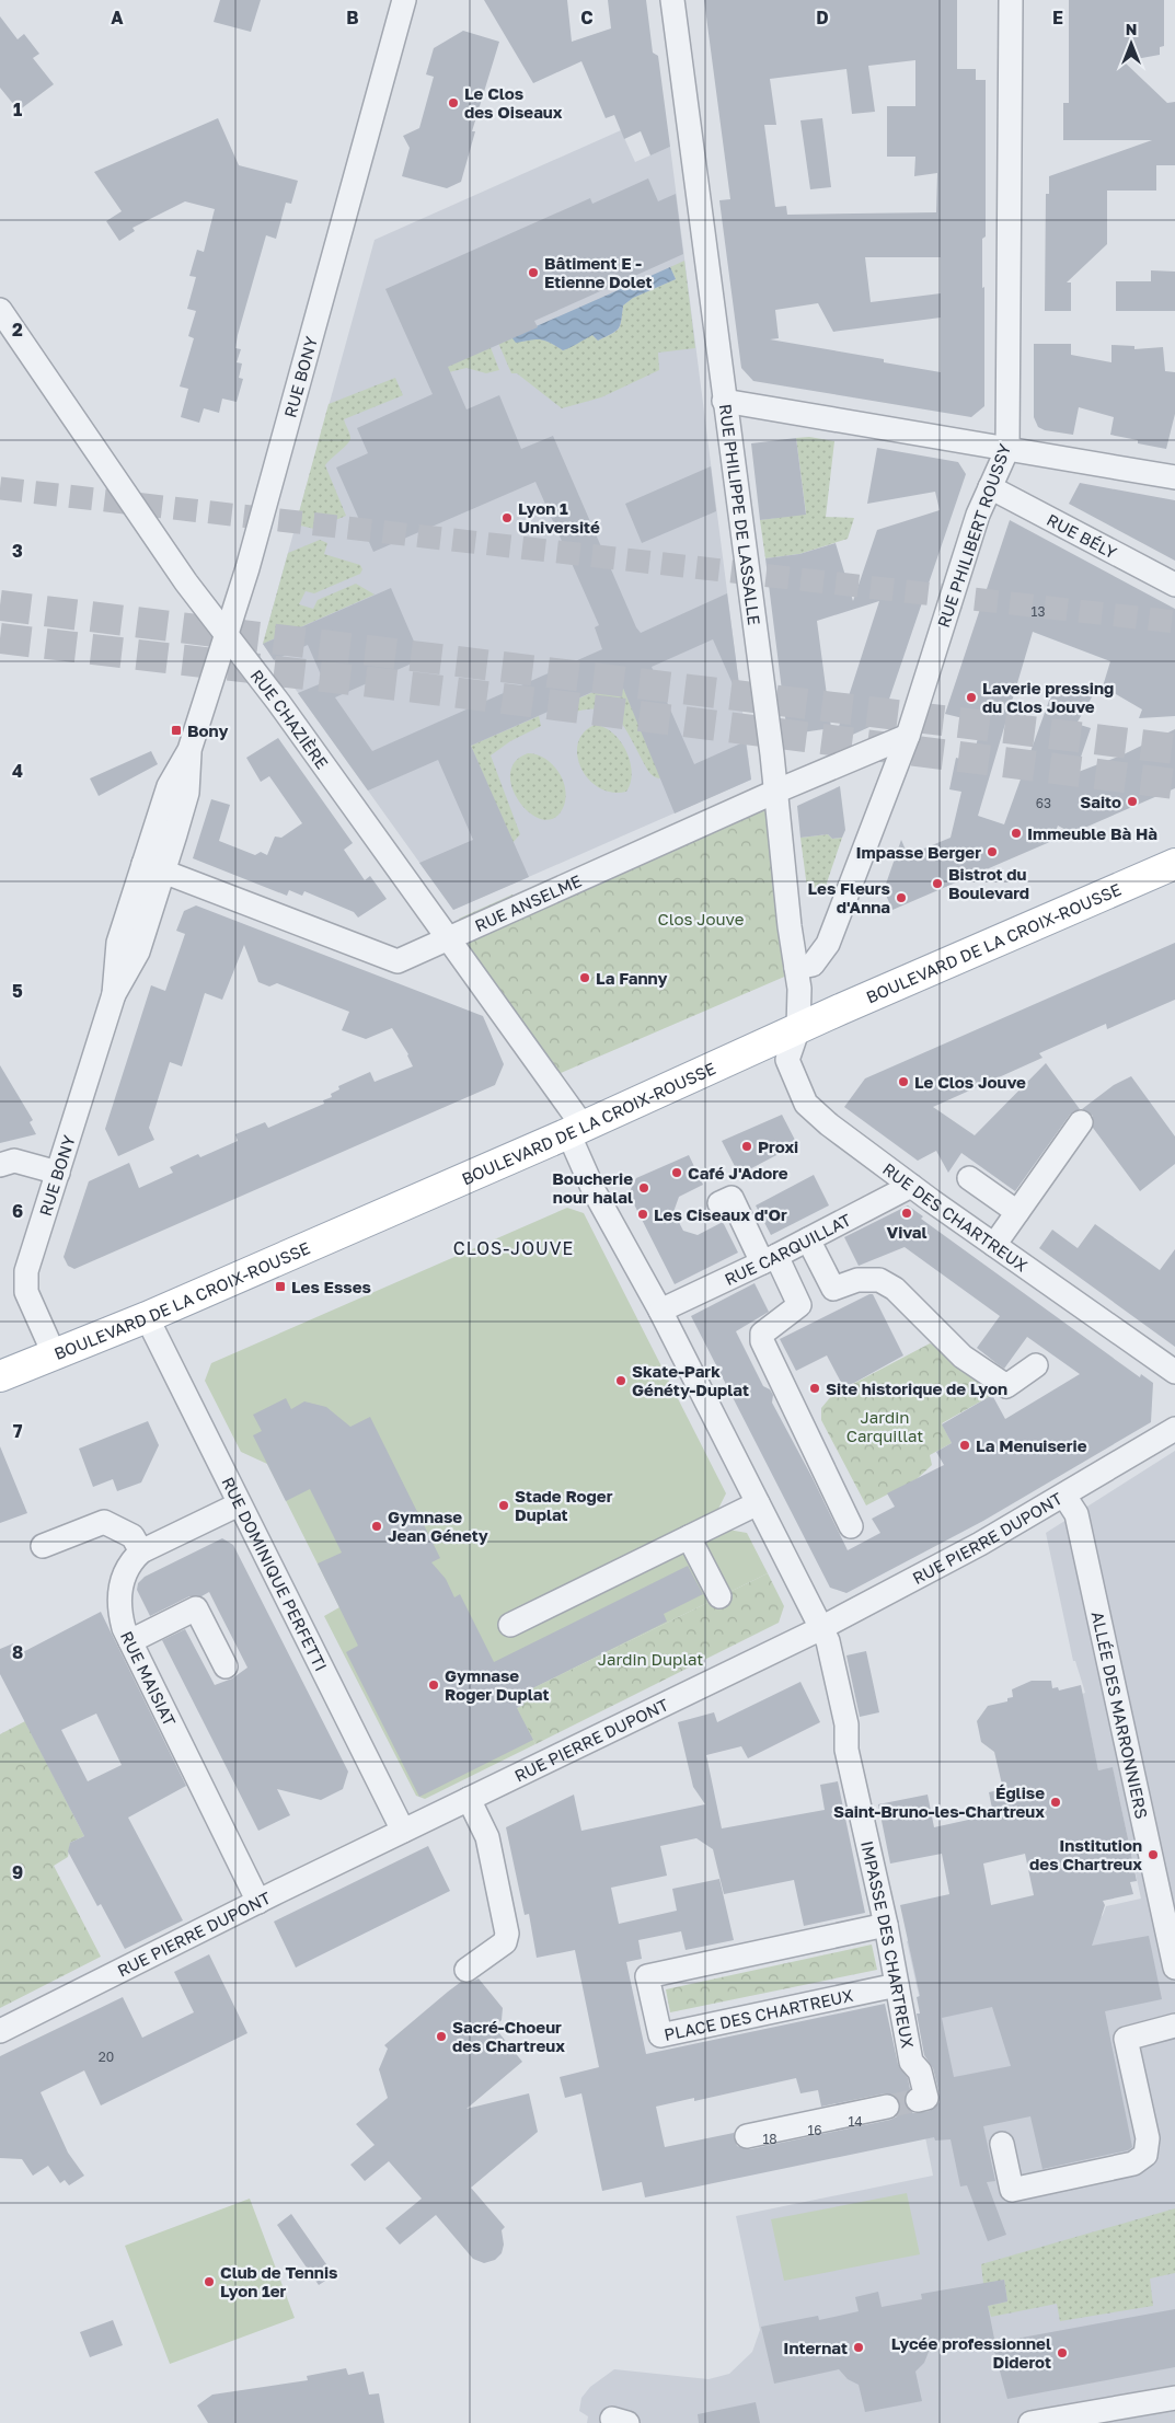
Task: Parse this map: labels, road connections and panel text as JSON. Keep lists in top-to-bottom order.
{
  "streets": {
    "main road": ["BOULEVARD DE LA CROIX-ROUSSE"],
    "street": [
      "RUE BONY",
      "RUE PHILIPPE DE LASSALLE",
      "RUE PHILIBERT ROUSSY",
      "RUE BÉLY",
      "RUE CHAZIÈRE",
      "RUE ANSELME",
      "RUE DES CHARTREUX",
      "RUE CARQUILLAT",
      "RUE PIERRE DUPONT",
      "RUE DOMINIQUE PERFETTI",
      "RUE MAISIAT",
      "ALLÉE DES MARRONNIERS",
      "IMPASSE DES CHARTREUX",
      "PLACE DES CHARTREUX"
    ]
  },
  "crossings": [
    ["RUE BONY", "RUE CHAZIÈRE"],
    ["RUE BONY", "RUE ANSELME"],
    ["RUE BONY", "BOULEVARD DE LA CROIX-ROUSSE"],
    ["RUE PHILIPPE DE LASSALLE", "RUE PHILIBERT ROUSSY"],
    ["RUE PHILIPPE DE LASSALLE", "RUE ANSELME"],
    ["RUE PHILIPPE DE LASSALLE", "BOULEVARD DE LA CROIX-ROUSSE"],
    ["RUE PHILIPPE DE LASSALLE", "RUE DES CHARTREUX"],
    ["RUE PHILIBERT ROUSSY", "RUE BÉLY"],
    ["RUE PHILIBERT ROUSSY", "RUE ANSELME"],
    ["RUE CHAZIÈRE", "RUE ANSELME"],
    ["RUE CHAZIÈRE", "BOULEVARD DE LA CROIX-ROUSSE"],
    ["RUE CHAZIÈRE", "RUE CARQUILLAT"],
    ["RUE CHAZIÈRE", "IMPASSE DES CHARTREUX"],
    ["BOULEVARD DE LA CROIX-ROUSSE", "RUE DES CHARTREUX"],
    ["BOULEVARD DE LA CROIX-ROUSSE", "RUE DOMINIQUE PERFETTI"],
    ["RUE DES CHARTREUX", "RUE CARQUILLAT"],
    ["RUE CARQUILLAT", "IMPASSE DES CHARTREUX"],
    ["RUE PIERRE DUPONT", "RUE DOMINIQUE PERFETTI"],
    ["RUE PIERRE DUPONT", "RUE MAISIAT"],
    ["RUE PIERRE DUPONT", "ALLÉE DES MARRONNIERS"],
    ["RUE PIERRE DUPONT", "IMPASSE DES CHARTREUX"],
    ["RUE DOMINIQUE PERFETTI", "RUE MAISIAT"],
    ["IMPASSE DES CHARTREUX", "PLACE DES CHARTREUX"]
  ],
  "districts": ["CLOS-JOUVE"],
  "parks": ["Clos Jouve", "Jardin Carquillat", "Jardin Duplat"],
  "places": {
    "other": [
      "Le Clos des Oiseaux",
      "Bâtiment E - Etienne Dolet",
      "Lyon 1 Université",
      "Laverie pressing du Clos Jouve",
      "Saito",
      "Immeuble Bà Hà",
      "Impasse Berger",
      "Bistrot du Boulevard",
      "Les Fleurs d'Anna",
      "La Fanny",
      "Le Clos Jouve",
      "Proxi",
      "Café J'Adore",
      "Boucherie nour halal",
      "Vival",
      "Les Ciseaux d'Or",
      "Skate-Park Généty-Duplat",
      "Site historique de Lyon",
      "La Menuiserie",
      "Stade Roger Duplat",
      "Gymnase Jean Génety",
      "Gymnase Roger Duplat",
      "Église Saint-Bruno-les-Chartreux",
      "Institution des Chartreux",
      "Sacré-Choeur des Chartreux",
      "Club de Tennis Lyon 1er",
      "Internat",
      "Lycée professionnel Diderot"
    ],
    "transit": ["Bony", "Les Esses"]
  },
  "house_numbers": [
    "13",
    "63",
    "20",
    "14",
    "16",
    "18"
  ],
  "north": "top",
  "grid": {
    "columns": [
      "A",
      "B",
      "C",
      "D",
      "E"
    ],
    "rows": [
      "1",
      "2",
      "3",
      "4",
      "5",
      "6",
      "7",
      "8",
      "9"
    ]
  }
}
